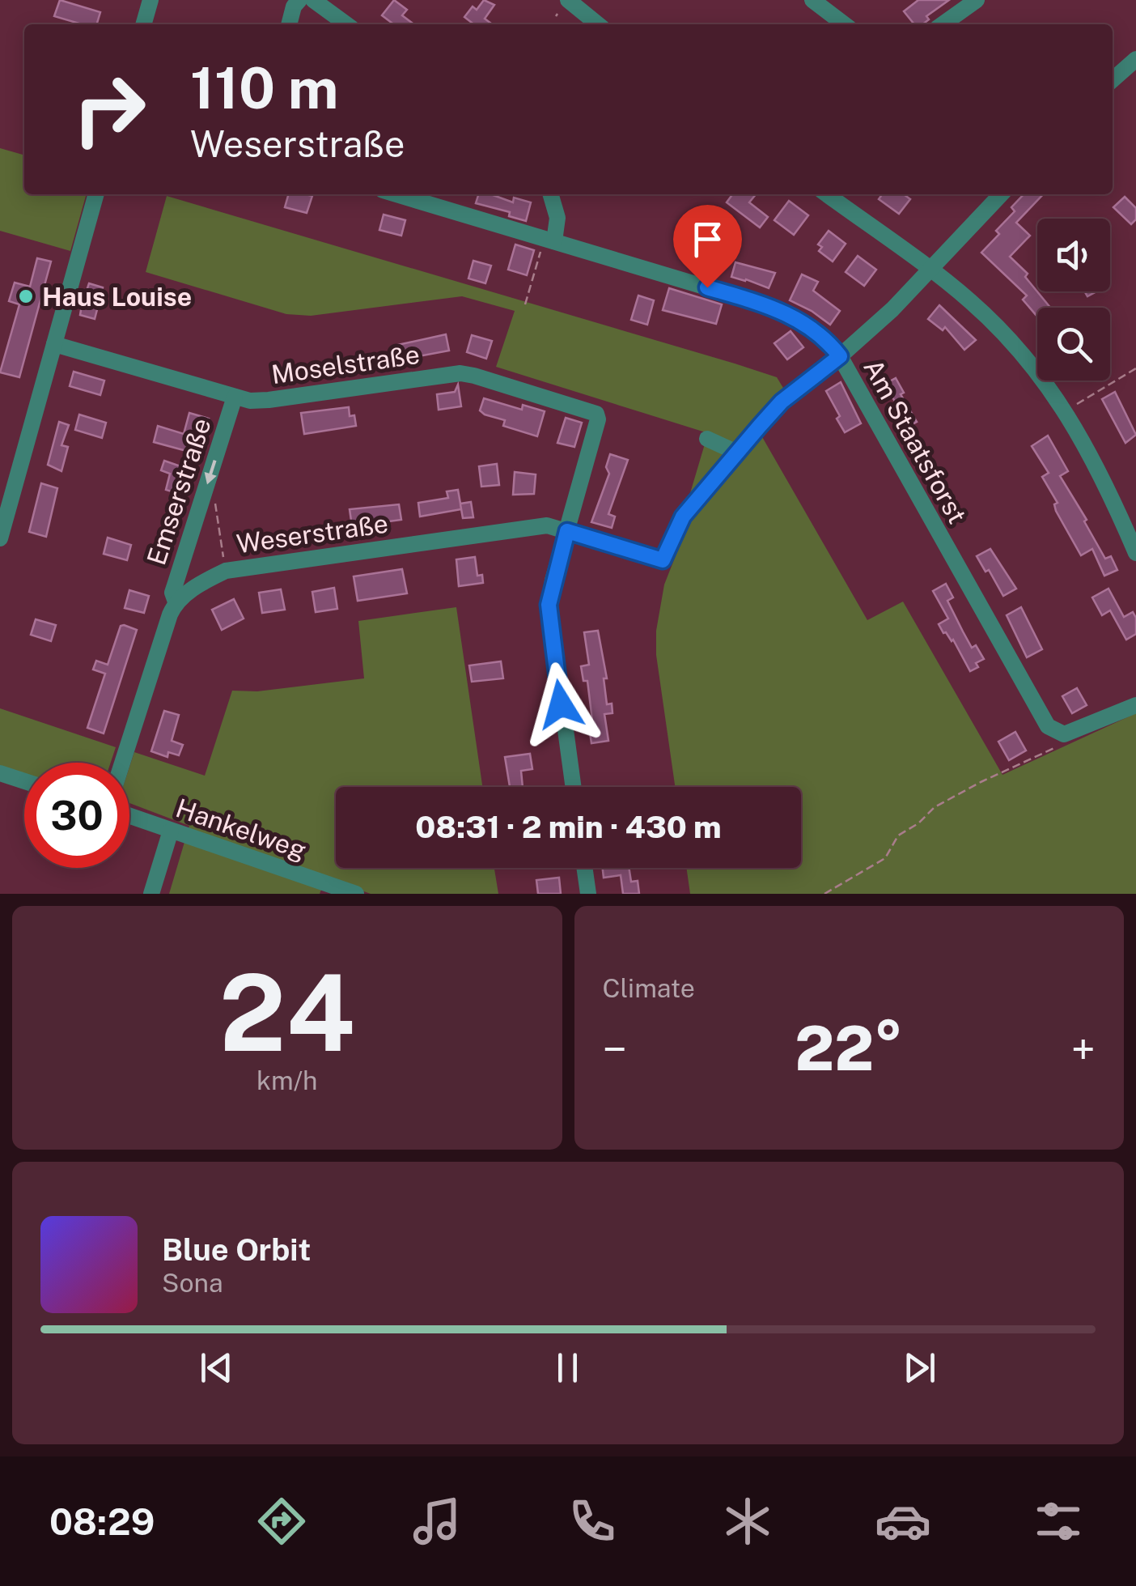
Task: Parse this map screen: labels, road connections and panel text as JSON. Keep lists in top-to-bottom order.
{
  "streets": {
    "street": [
      "Moselstraße",
      "Am Staatsforst",
      "Emserstraße",
      "Weserstraße",
      "Hankelweg"
    ]
  },
  "crossings": [
    ["Moselstraße", "Emserstraße"],
    ["Moselstraße", "Weserstraße"],
    ["Emserstraße", "Weserstraße"]
  ],
  "one_way": ["Emserstraße"],
  "places": ["Haus Louise"],
  "page": {
    "turn": ["110 m", "Weserstraße"],
    "limit": "30",
    "trip": "08:31 · 2 min · 430 m",
    "tile": [
      ["24", "km/h"],
      "Climate"
    ],
    "heat": ["−", "22°", "+"],
    "song": ["Blue Orbit", "Sona"],
    "tabs": "08:29"
  }
}
